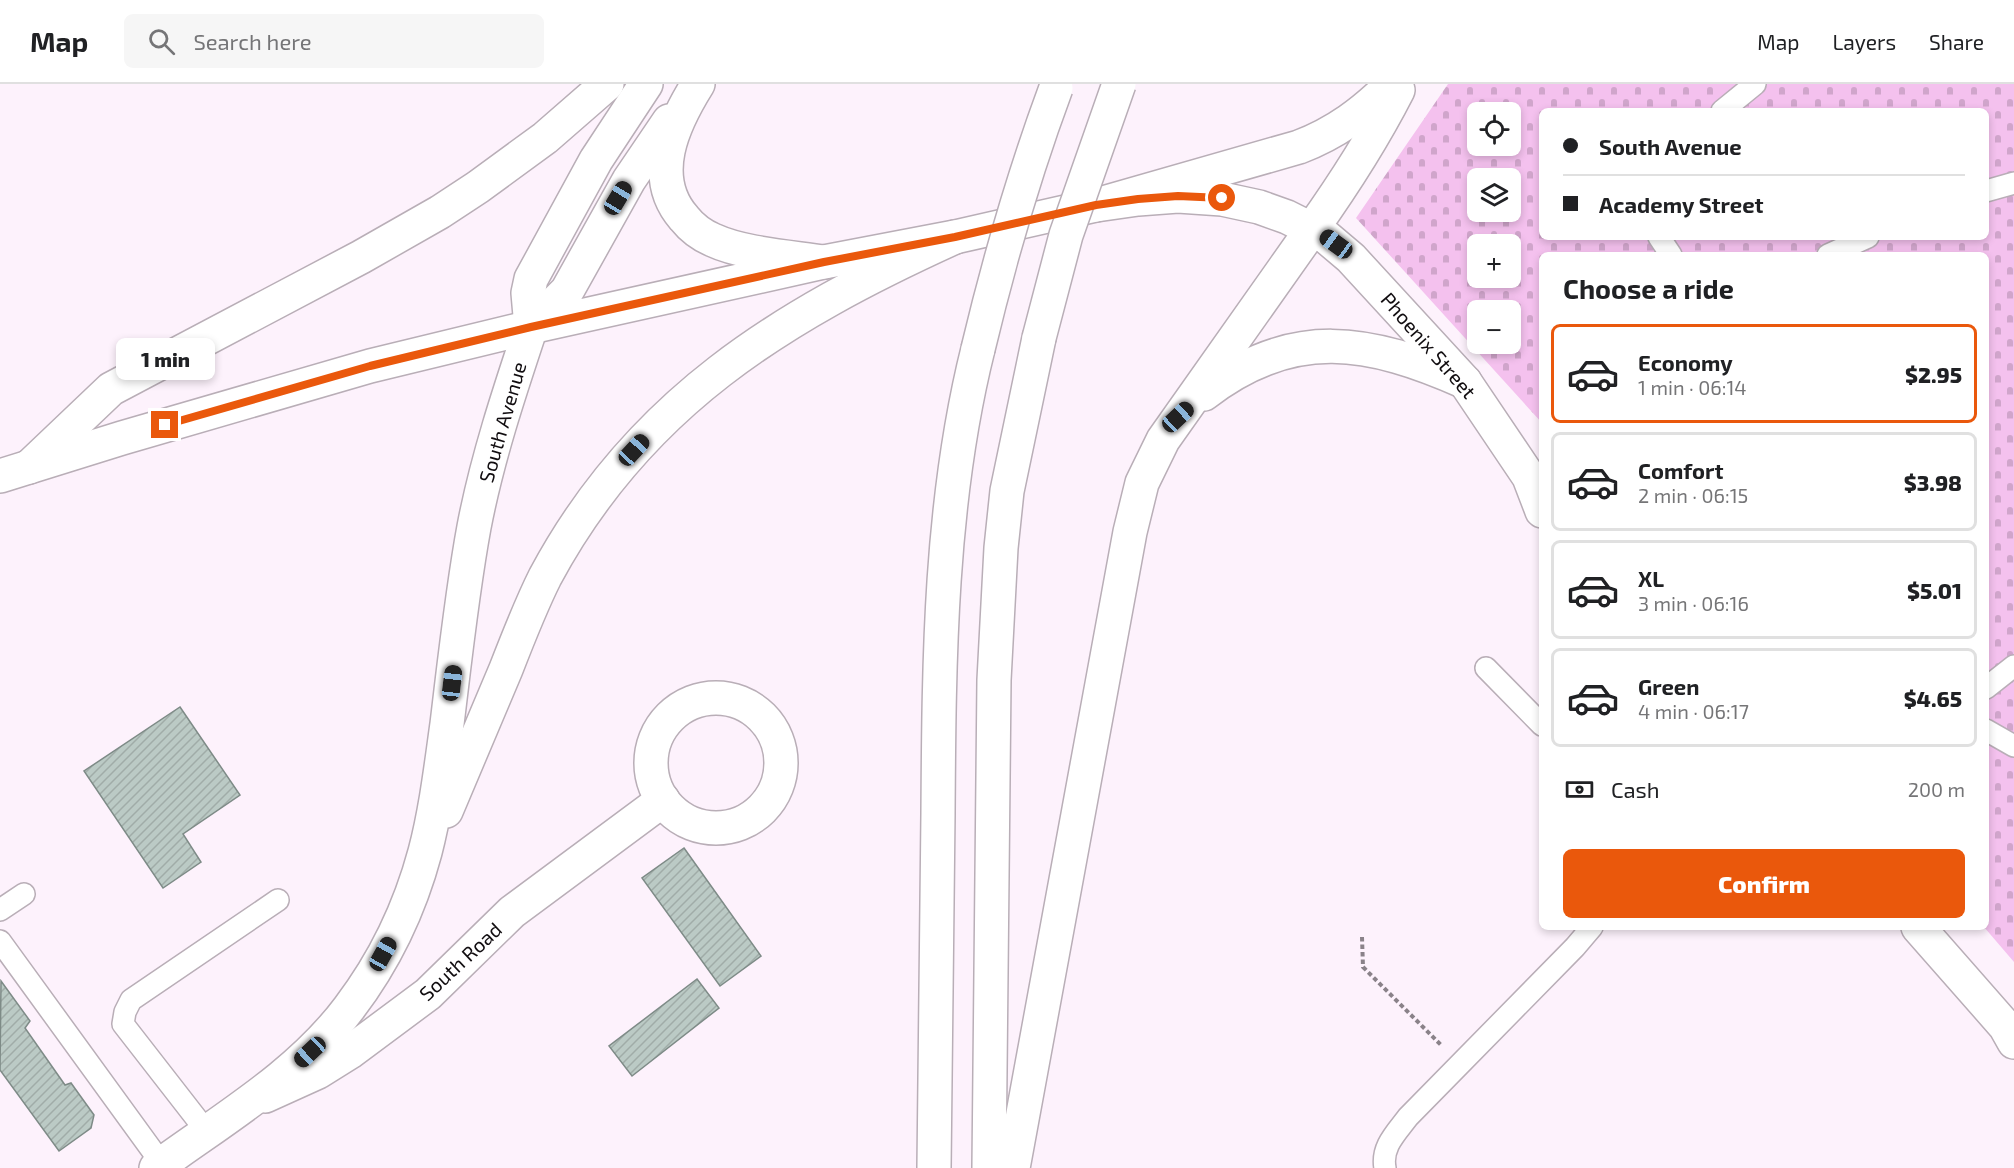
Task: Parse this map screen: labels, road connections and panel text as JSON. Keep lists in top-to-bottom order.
{
  "streets": {
    "main road": ["Phoenix Street", "South Avenue", "South Road"]
  },
  "crossings": [
    ["South Avenue", "South Road"]
  ],
  "page": {
    "header": "Map",
    "search": "Search here",
    "nav": ["Map", "Layers", "Share"],
    "map_buttons": ["+", "−"],
    "banner": ["South Avenue", "Academy Street"],
    "heading": "Choose a ride",
    "list": [
      {
        "name": "Economy",
        "note": "1 min · 06:14",
        "value": "$2.95"
      },
      {
        "name": "Comfort",
        "note": "2 min · 06:15",
        "value": "$3.98"
      },
      {
        "name": "XL",
        "note": "3 min · 06:16",
        "value": "$5.01"
      },
      {
        "name": "Green",
        "note": "4 min · 06:17",
        "value": "$4.65"
      }
    ],
    "bubble": "1 min",
    "pay": ["Cash", "200 m"],
    "buttons": "Confirm"
  }
}
